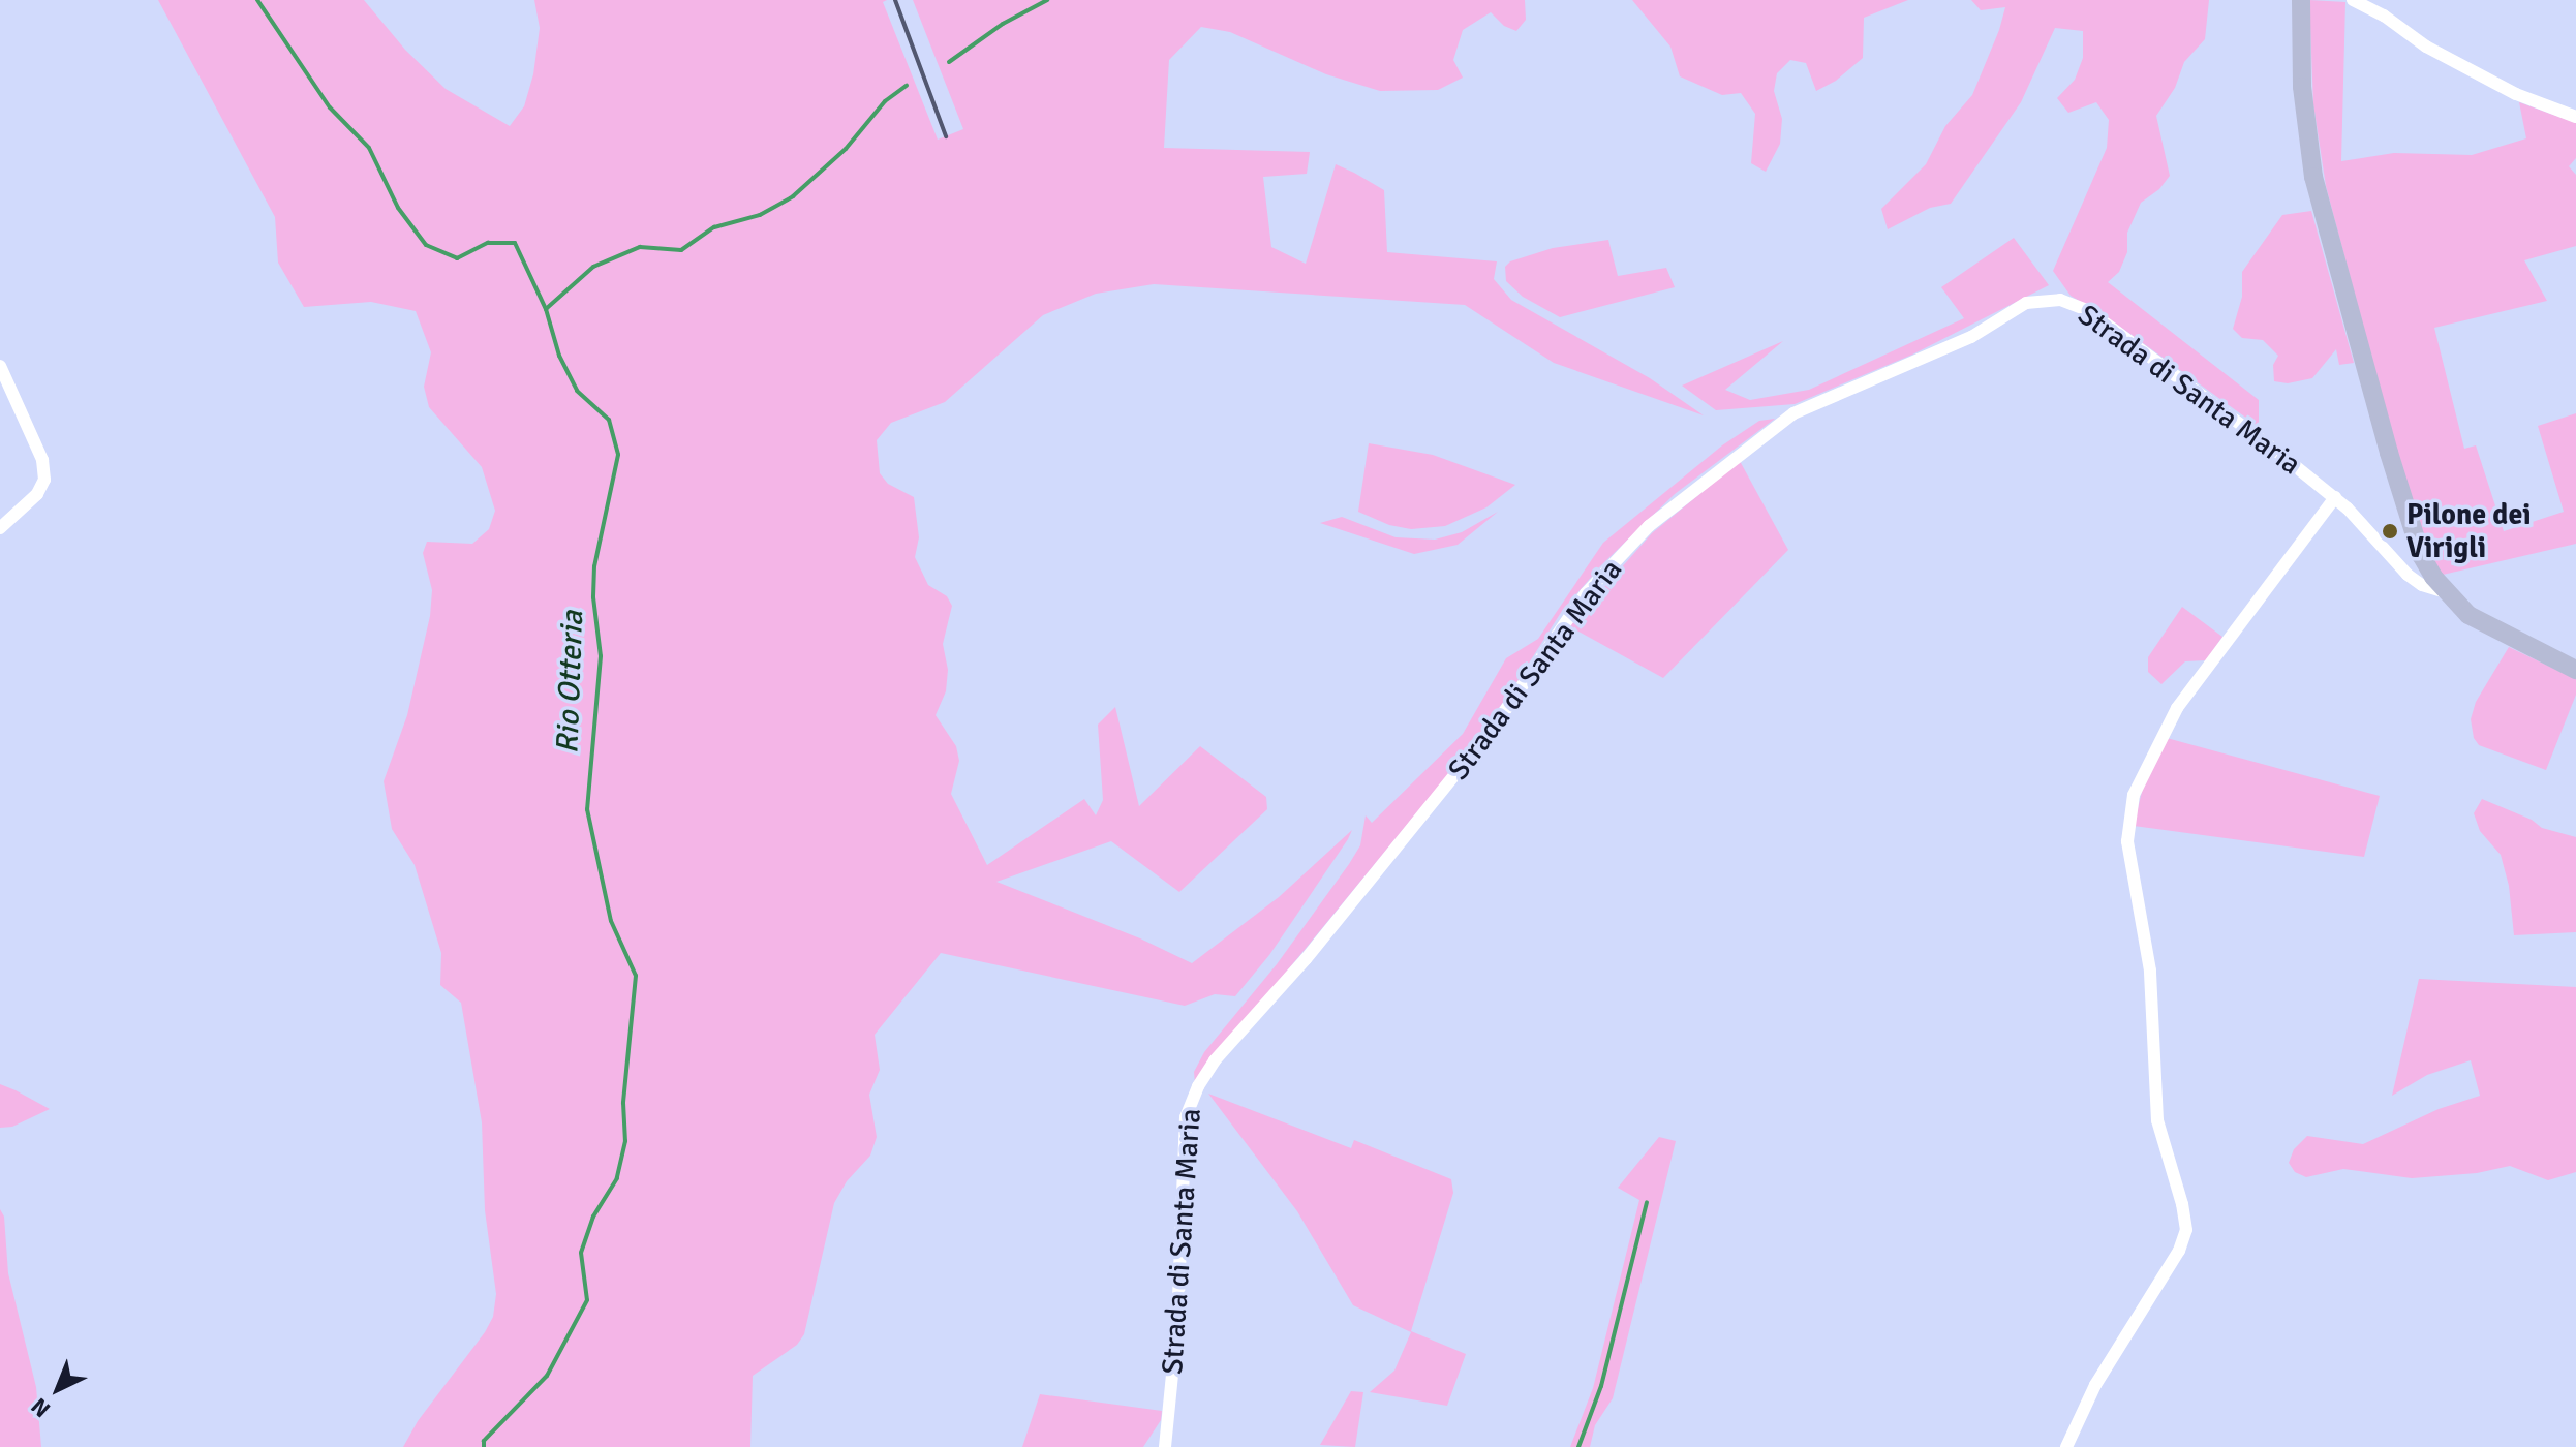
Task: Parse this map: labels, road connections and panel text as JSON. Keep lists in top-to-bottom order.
{
  "streets": {
    "street": ["Strada di Santa Maria"]
  },
  "water": ["Rio Otteria"],
  "places": ["Pilone dei Virigli"],
  "north": "bottom left"
}
